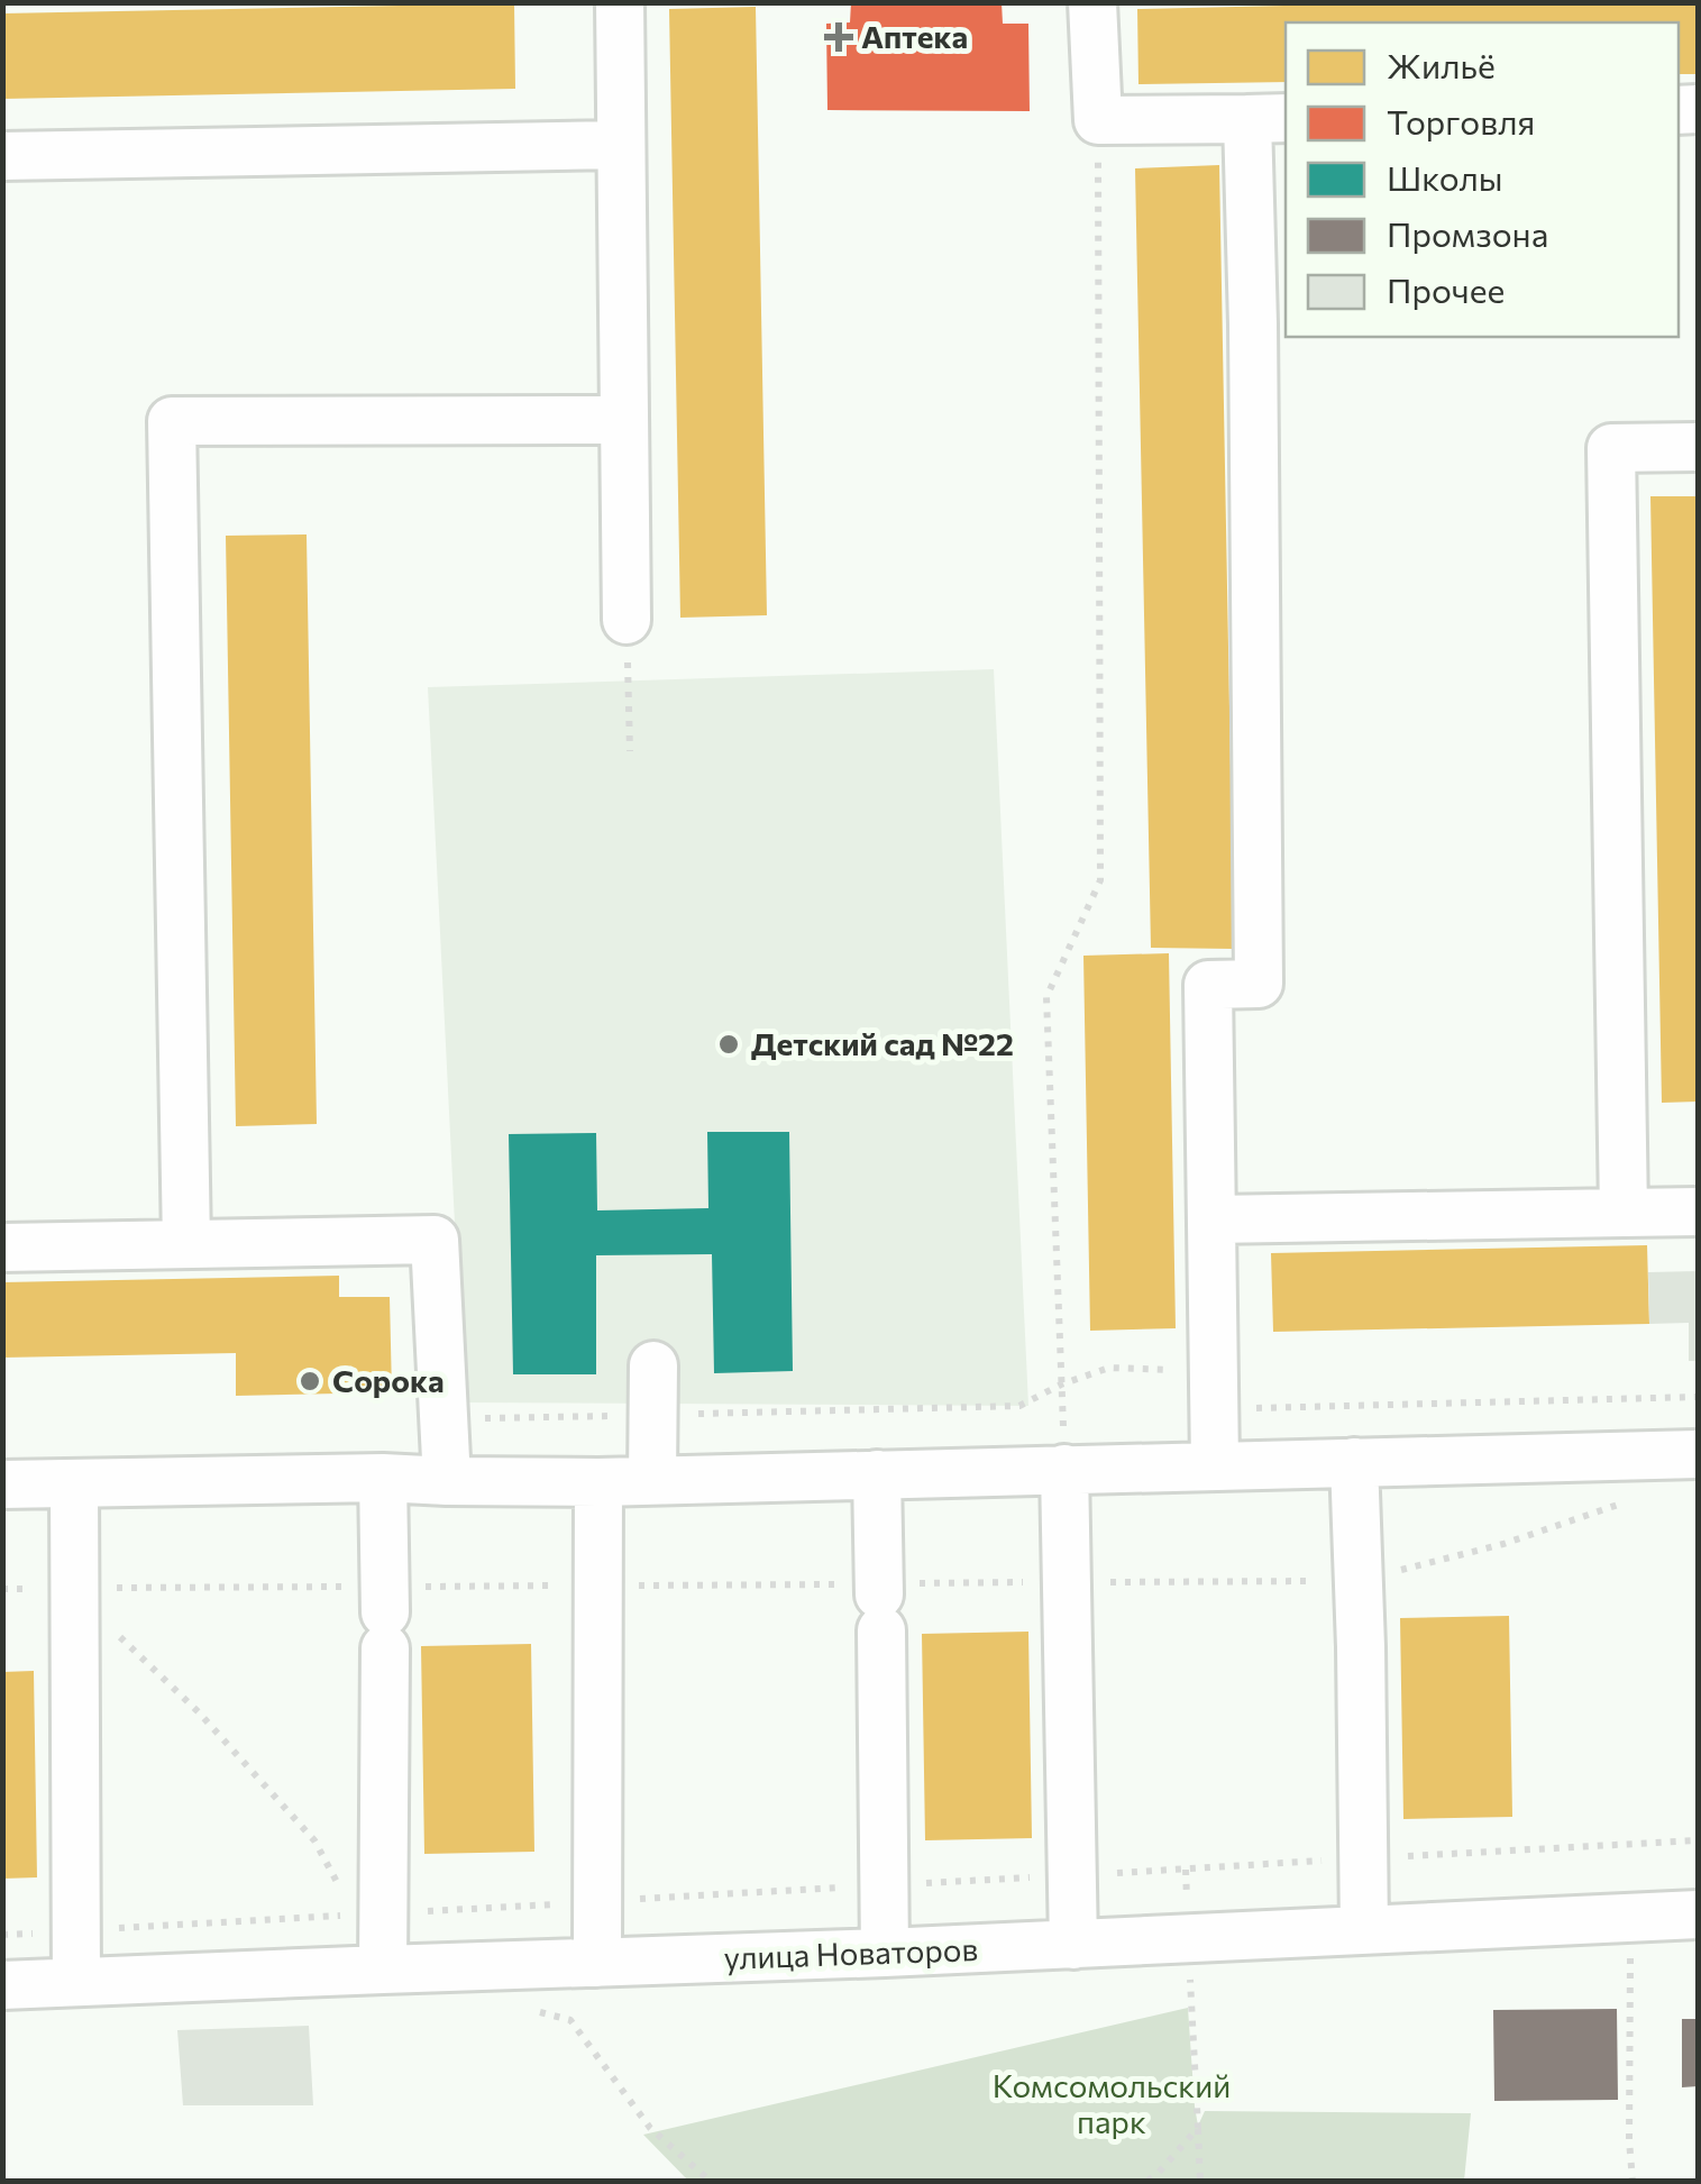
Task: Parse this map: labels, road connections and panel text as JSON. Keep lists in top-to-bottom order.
{
  "streets": {
    "street": ["улица Новаторов"]
  },
  "parks": ["Комсомольский парк"],
  "places": {
    "health": ["Аптека"],
    "other": ["Детский сад №22", "Сорока"]
  },
  "legend": [
    "Жильё",
    "Торговля",
    "Школы",
    "Промзона",
    "Прочее"
  ]
}
